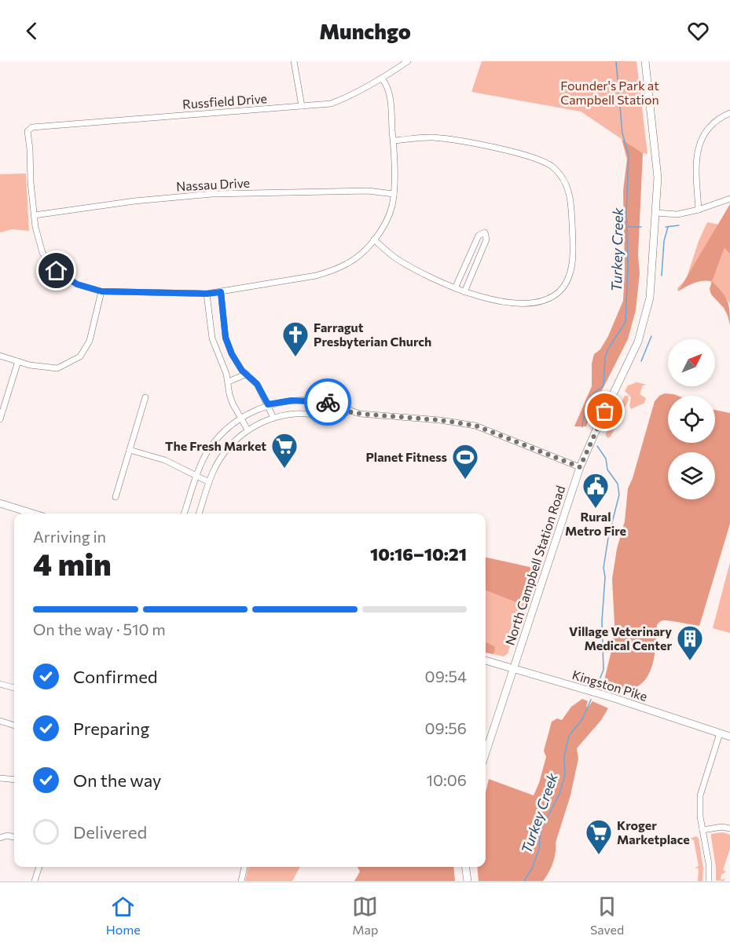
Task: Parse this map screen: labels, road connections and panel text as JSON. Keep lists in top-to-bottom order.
{
  "streets": {
    "main road": ["North Campbell Station Road", "Kingston Pike"],
    "street": ["Russfield Drive", "Nassau Drive"]
  },
  "crossings": [
    ["Russfield Drive", "Nassau Drive"],
    ["North Campbell Station Road", "Kingston Pike"]
  ],
  "water": ["Turkey Creek"],
  "parks": ["Founder's Park at Campbell Station"],
  "places": {
    "church": ["Farragut Presbyterian Church"],
    "supermarket": ["The Fresh Market", "Kroger Marketplace"],
    "sports": ["Planet Fitness"],
    "public building": ["Rural Metro Fire"],
    "building": ["Village Veterinary Medical Center"]
  },
  "north": "top right",
  "page": {
    "header": "Munchgo",
    "heading": ["4 min", "Arriving in", "10:16–10:21"],
    "bar": "On the way · 510 m",
    "list": [
      ["Confirmed", "09:54"],
      ["Preparing", "09:56"],
      ["On the way", "10:06"],
      "Delivered"
    ],
    "tabs": ["Home", "Map", "Saved"]
  }
}
